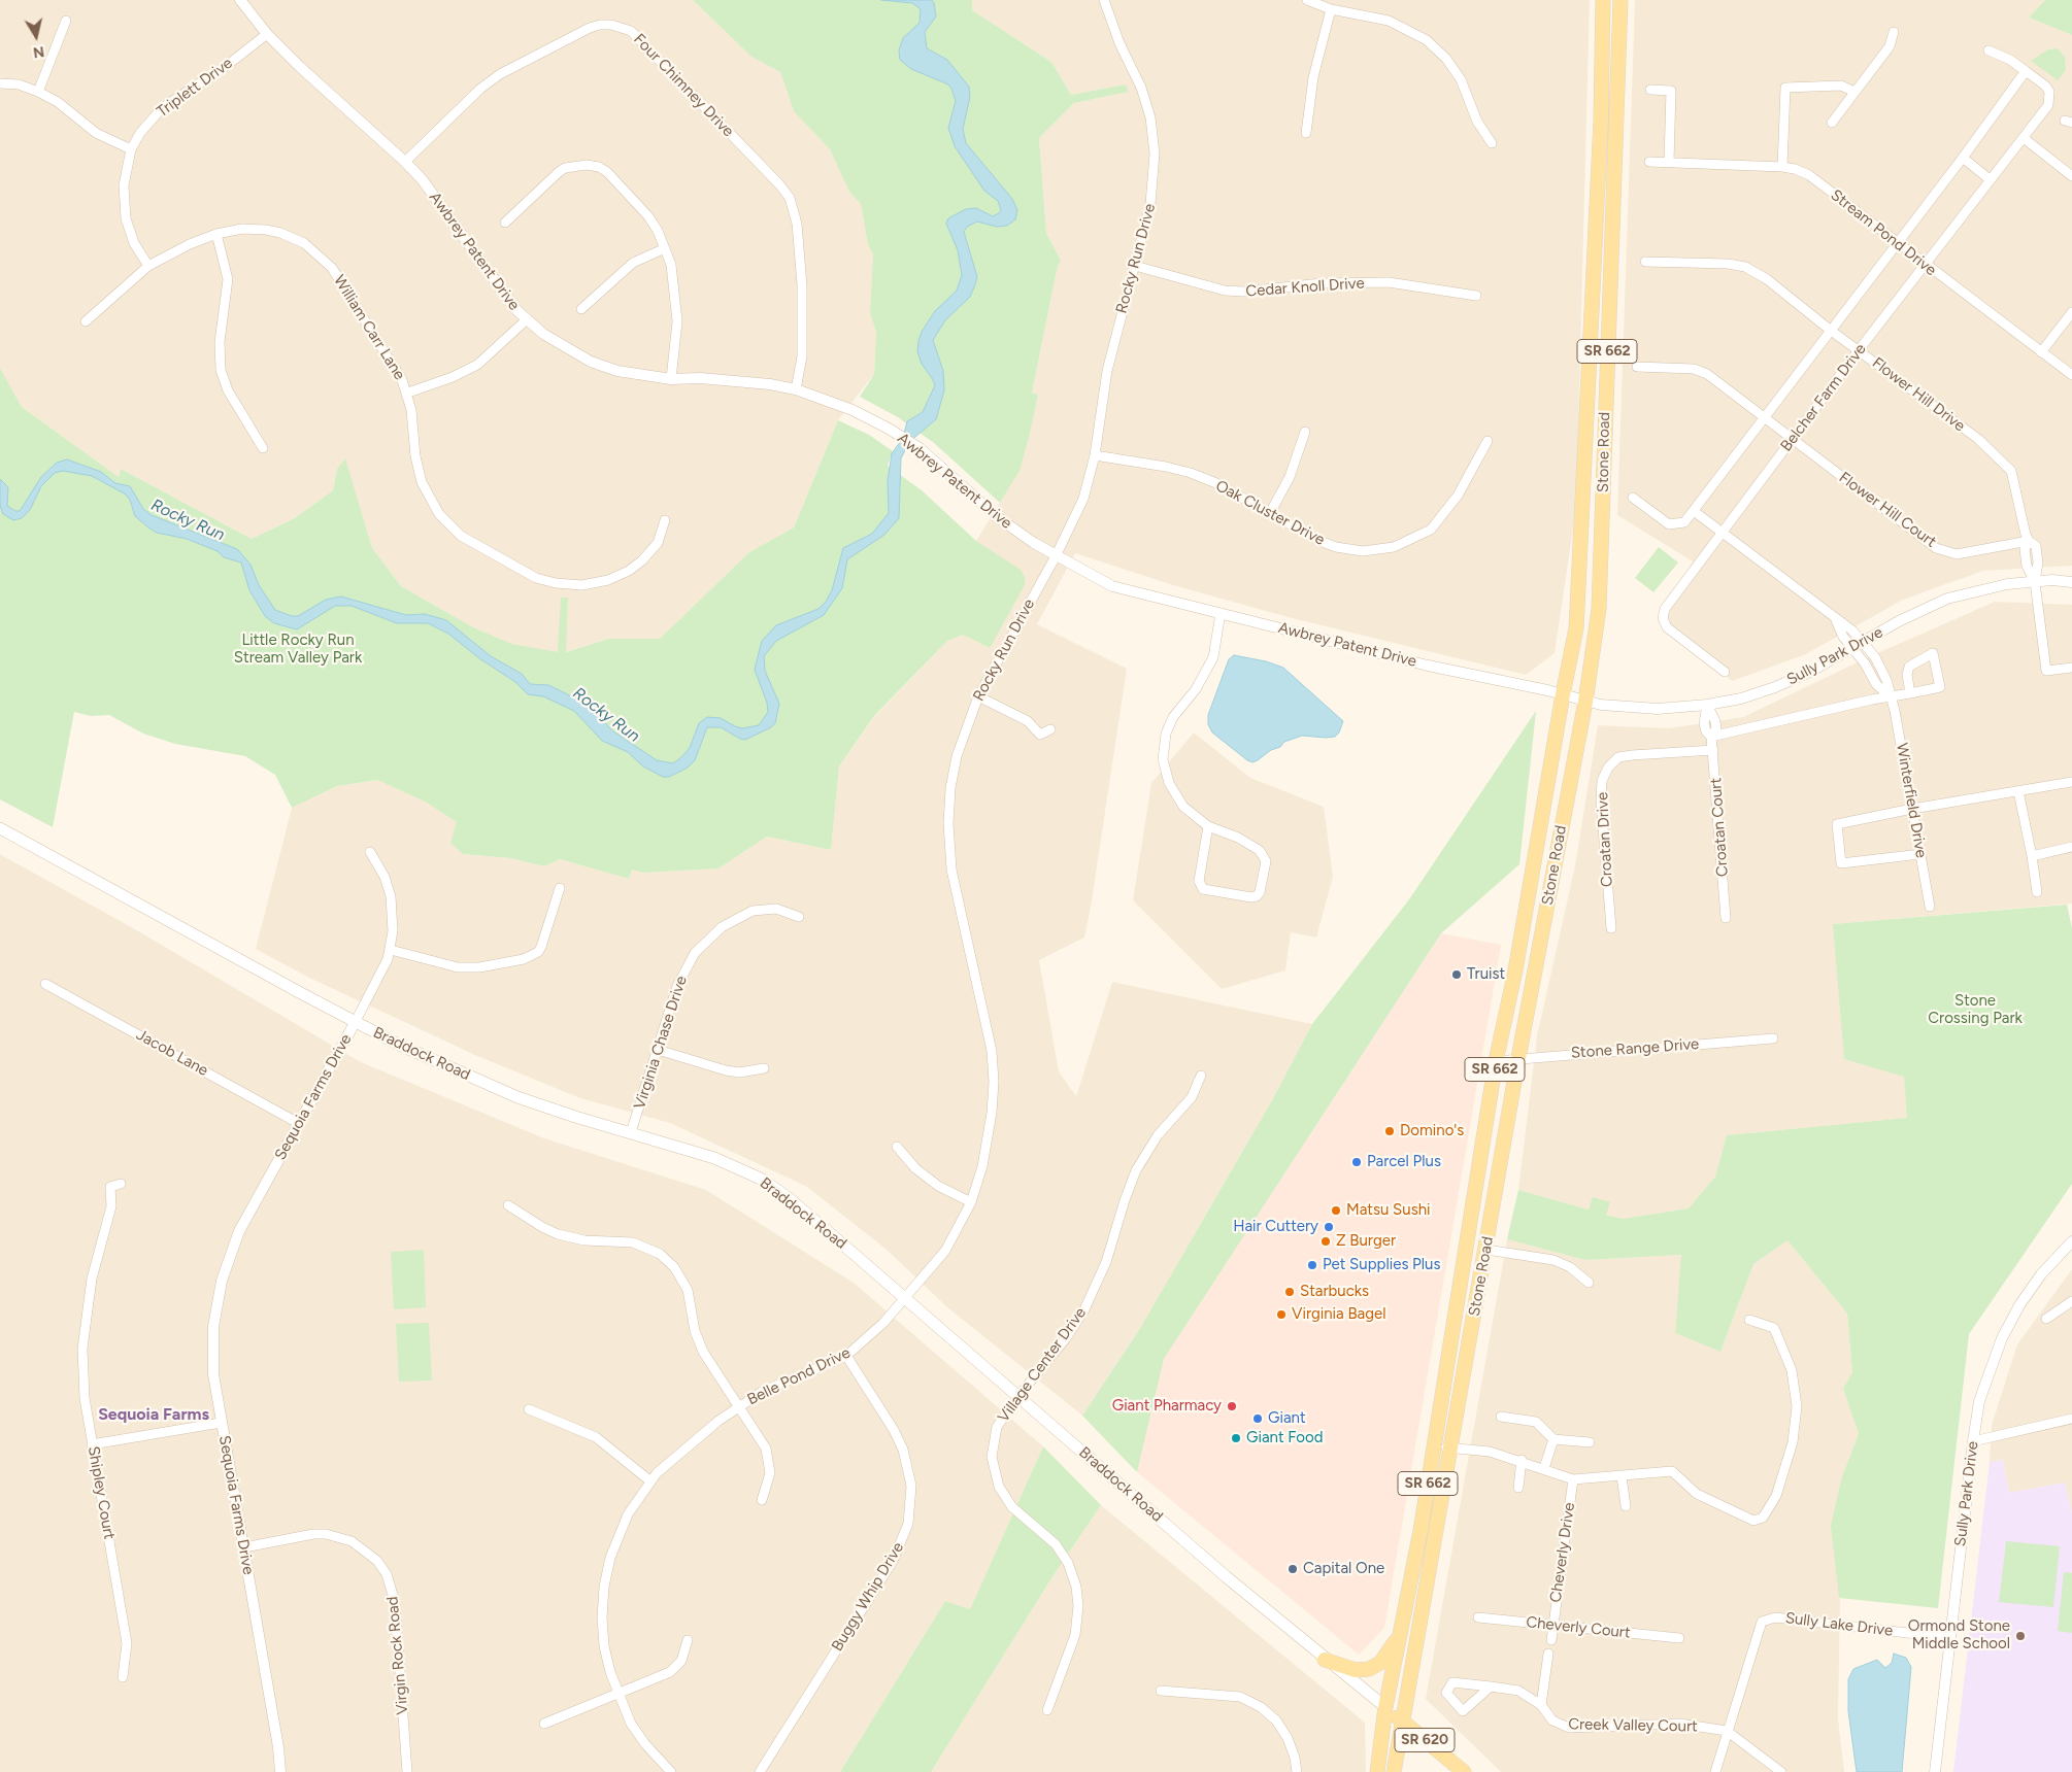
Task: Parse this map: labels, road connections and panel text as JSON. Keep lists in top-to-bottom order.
{
  "streets": {
    "main road": [
      "SR 662",
      "Stone Road",
      "Braddock Road",
      "SR 620"
    ],
    "street": [
      "Four Chimney Drive",
      "Triplett Drive",
      "Stream Pond Drive",
      "Awbrey Patent Drive",
      "Rocky Run Drive",
      "Cedar Knoll Drive",
      "William Carr Lane",
      "Flower Hill Drive",
      "Belcher Farm Drive",
      "Flower Hill Court",
      "Oak Cluster Drive",
      "Sully Park Drive",
      "Winterfield Drive",
      "Croatan Court",
      "Croatan Drive",
      "Virginia Chase Drive",
      "Stone Range Drive",
      "Jacob Lane",
      "Sequoia Farms Drive",
      "Village Center Drive",
      "Belle Pond Drive",
      "Shipley Court",
      "Cheverly Drive",
      "Buggy Whip Drive",
      "Sully Lake Drive",
      "Cheverly Court",
      "Virgin Rock Road",
      "Creek Valley Court"
    ]
  },
  "crossings": [
    ["Four Chimney Drive", "Awbrey Patent Drive"],
    ["Triplett Drive", "Awbrey Patent Drive"],
    ["Triplett Drive", "William Carr Lane"],
    ["Stream Pond Drive", "Belcher Farm Drive"],
    ["Awbrey Patent Drive", "Rocky Run Drive"],
    ["Awbrey Patent Drive", "Stone Road"],
    ["Awbrey Patent Drive", "Sully Park Drive"],
    ["Rocky Run Drive", "Cedar Knoll Drive"],
    ["Rocky Run Drive", "Oak Cluster Drive"],
    ["Rocky Run Drive", "Braddock Road"],
    ["Rocky Run Drive", "Belle Pond Drive"],
    ["SR 662", "Stone Road"],
    ["SR 662", "Braddock Road"],
    ["Flower Hill Drive", "Belcher Farm Drive"],
    ["Flower Hill Drive", "Flower Hill Court"],
    ["Flower Hill Drive", "Sully Park Drive"],
    ["Belcher Farm Drive", "Flower Hill Court"],
    ["Belcher Farm Drive", "Winterfield Drive"],
    ["Stone Road", "Sully Park Drive"],
    ["Stone Road", "Stone Range Drive"],
    ["Stone Road", "Braddock Road"],
    ["Sully Park Drive", "Winterfield Drive"],
    ["Sully Park Drive", "Croatan Court"],
    ["Sully Park Drive", "Sully Lake Drive"],
    ["Croatan Court", "Croatan Drive"],
    ["Virginia Chase Drive", "Braddock Road"],
    ["Jacob Lane", "Sequoia Farms Drive"],
    ["Braddock Road", "Sequoia Farms Drive"],
    ["Braddock Road", "Village Center Drive"],
    ["Braddock Road", "Belle Pond Drive"],
    ["Sequoia Farms Drive", "Virgin Rock Road"],
    ["Belle Pond Drive", "Buggy Whip Drive"],
    ["Cheverly Drive", "Cheverly Court"],
    ["Sully Lake Drive", "Creek Valley Court"]
  ],
  "districts": ["Sequoia Farms"],
  "water": ["Rocky Run"],
  "parks": ["Little Rocky Run Stream Valley Park", "Stone Crossing Park"],
  "places": [
    "Truist",
    "Domino's",
    "Parcel Plus",
    "Matsu Sushi",
    "Hair Cuttery",
    "Z Burger",
    "Pet Supplies Plus",
    "Starbucks",
    "Virginia Bagel",
    "Giant Pharmacy",
    "Giant",
    "Giant Food",
    "Capital One",
    "Ormond Stone Middle School"
  ],
  "north": "bottom"
}
